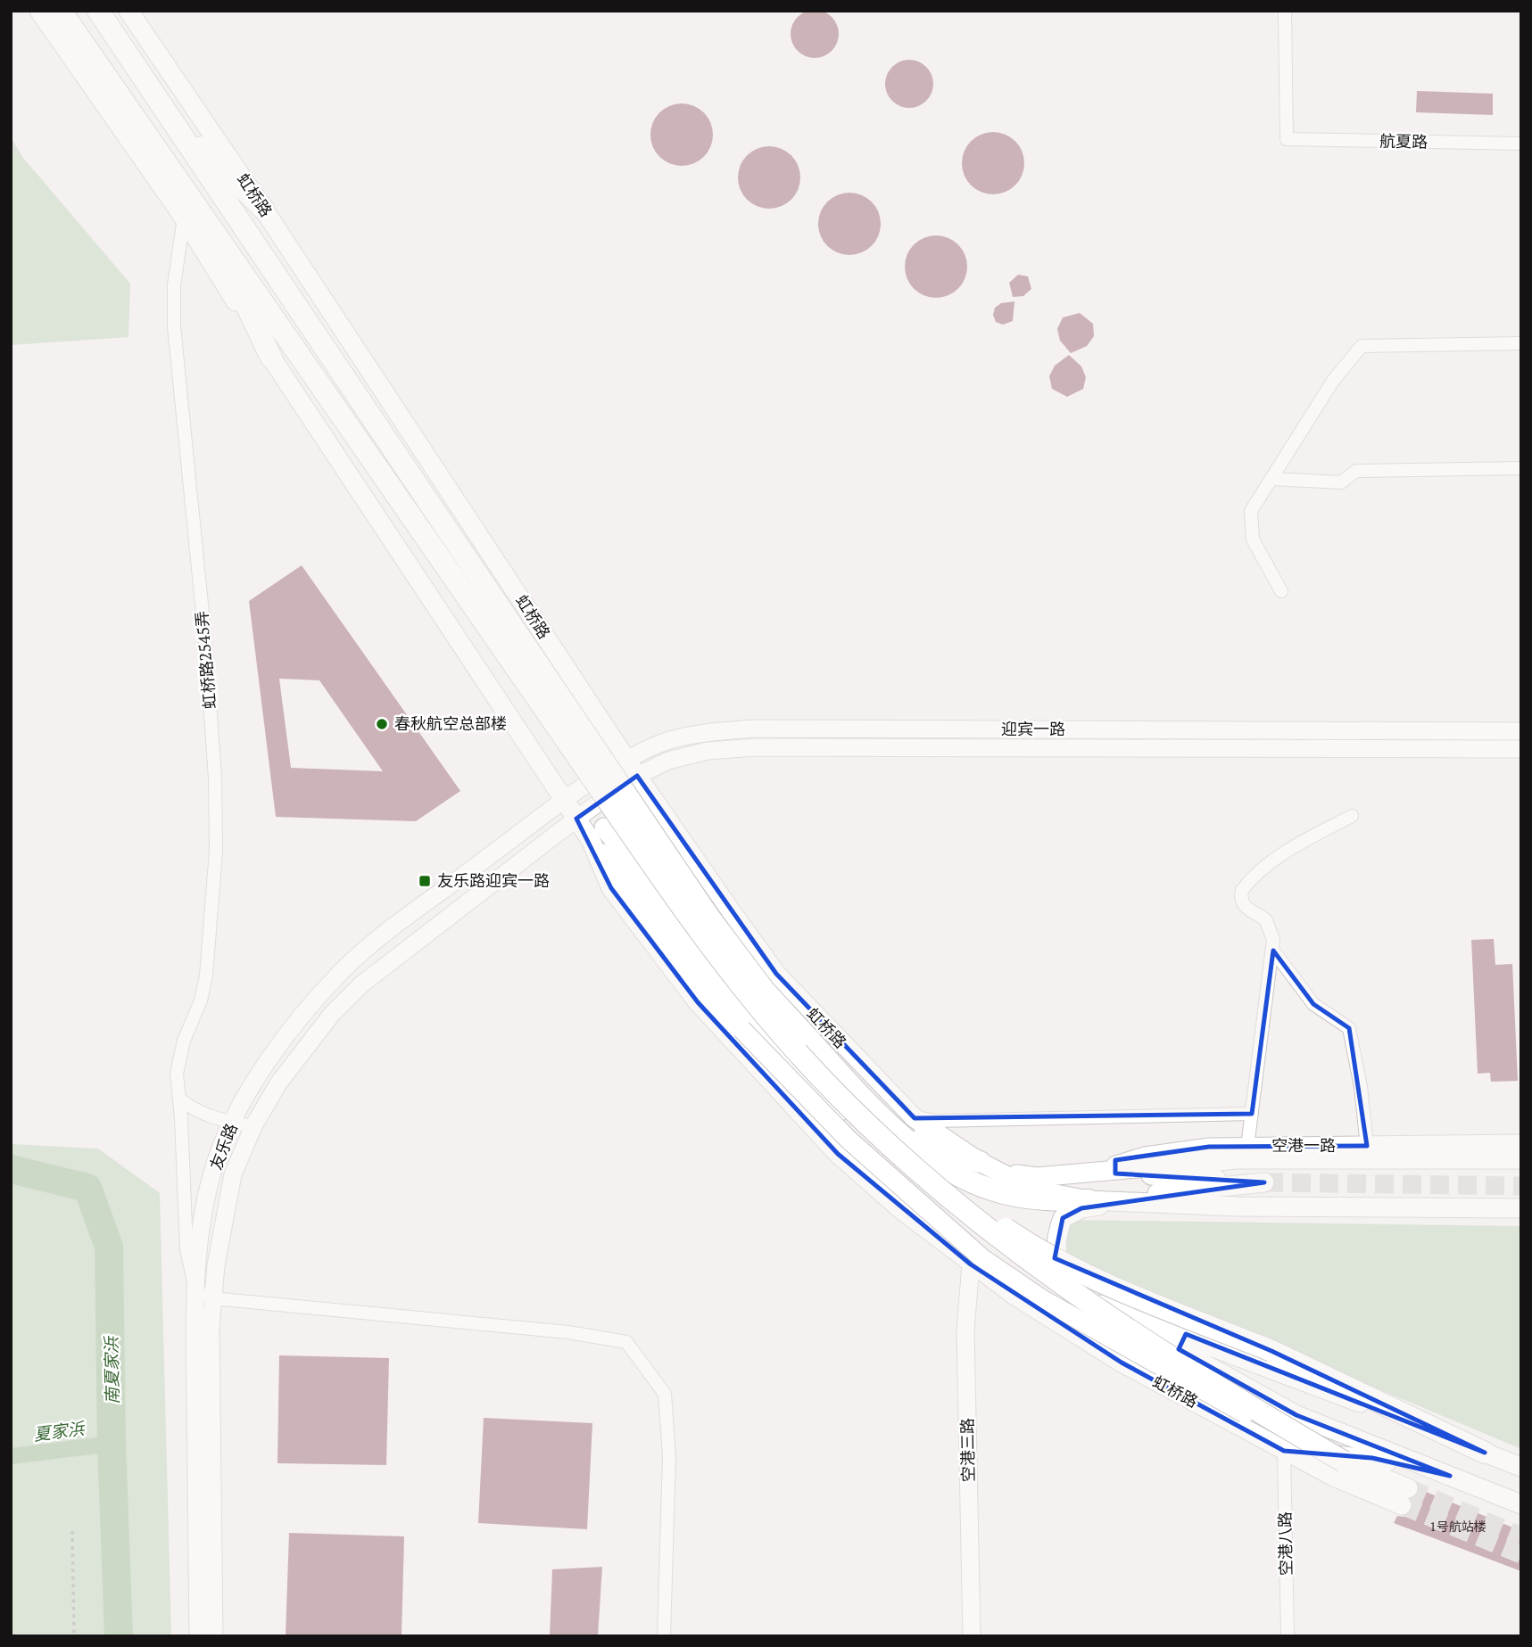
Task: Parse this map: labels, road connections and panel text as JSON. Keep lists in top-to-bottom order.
{
  "streets": {
    "main road": [
      "虹桥路",
      "迎宾一路",
      "空港一路",
      "友乐路",
      "空港三路"
    ],
    "street": ["航夏路", "虹桥路2545弄", "空港八路"]
  },
  "crossings": [
    ["虹桥路", "虹桥路2545弄"],
    ["虹桥路", "迎宾一路"],
    ["虹桥路", "空港一路"],
    ["虹桥路", "友乐路"],
    ["虹桥路", "空港三路"],
    ["虹桥路", "空港八路"],
    ["虹桥路2545弄", "友乐路"],
    ["迎宾一路", "友乐路"]
  ],
  "water": ["南夏家浜", "夏家浜"],
  "places": {
    "other": ["春秋航空总部楼"],
    "transit": ["友乐路迎宾一路"]
  },
  "house_numbers": ["1号航站楼"]
}
